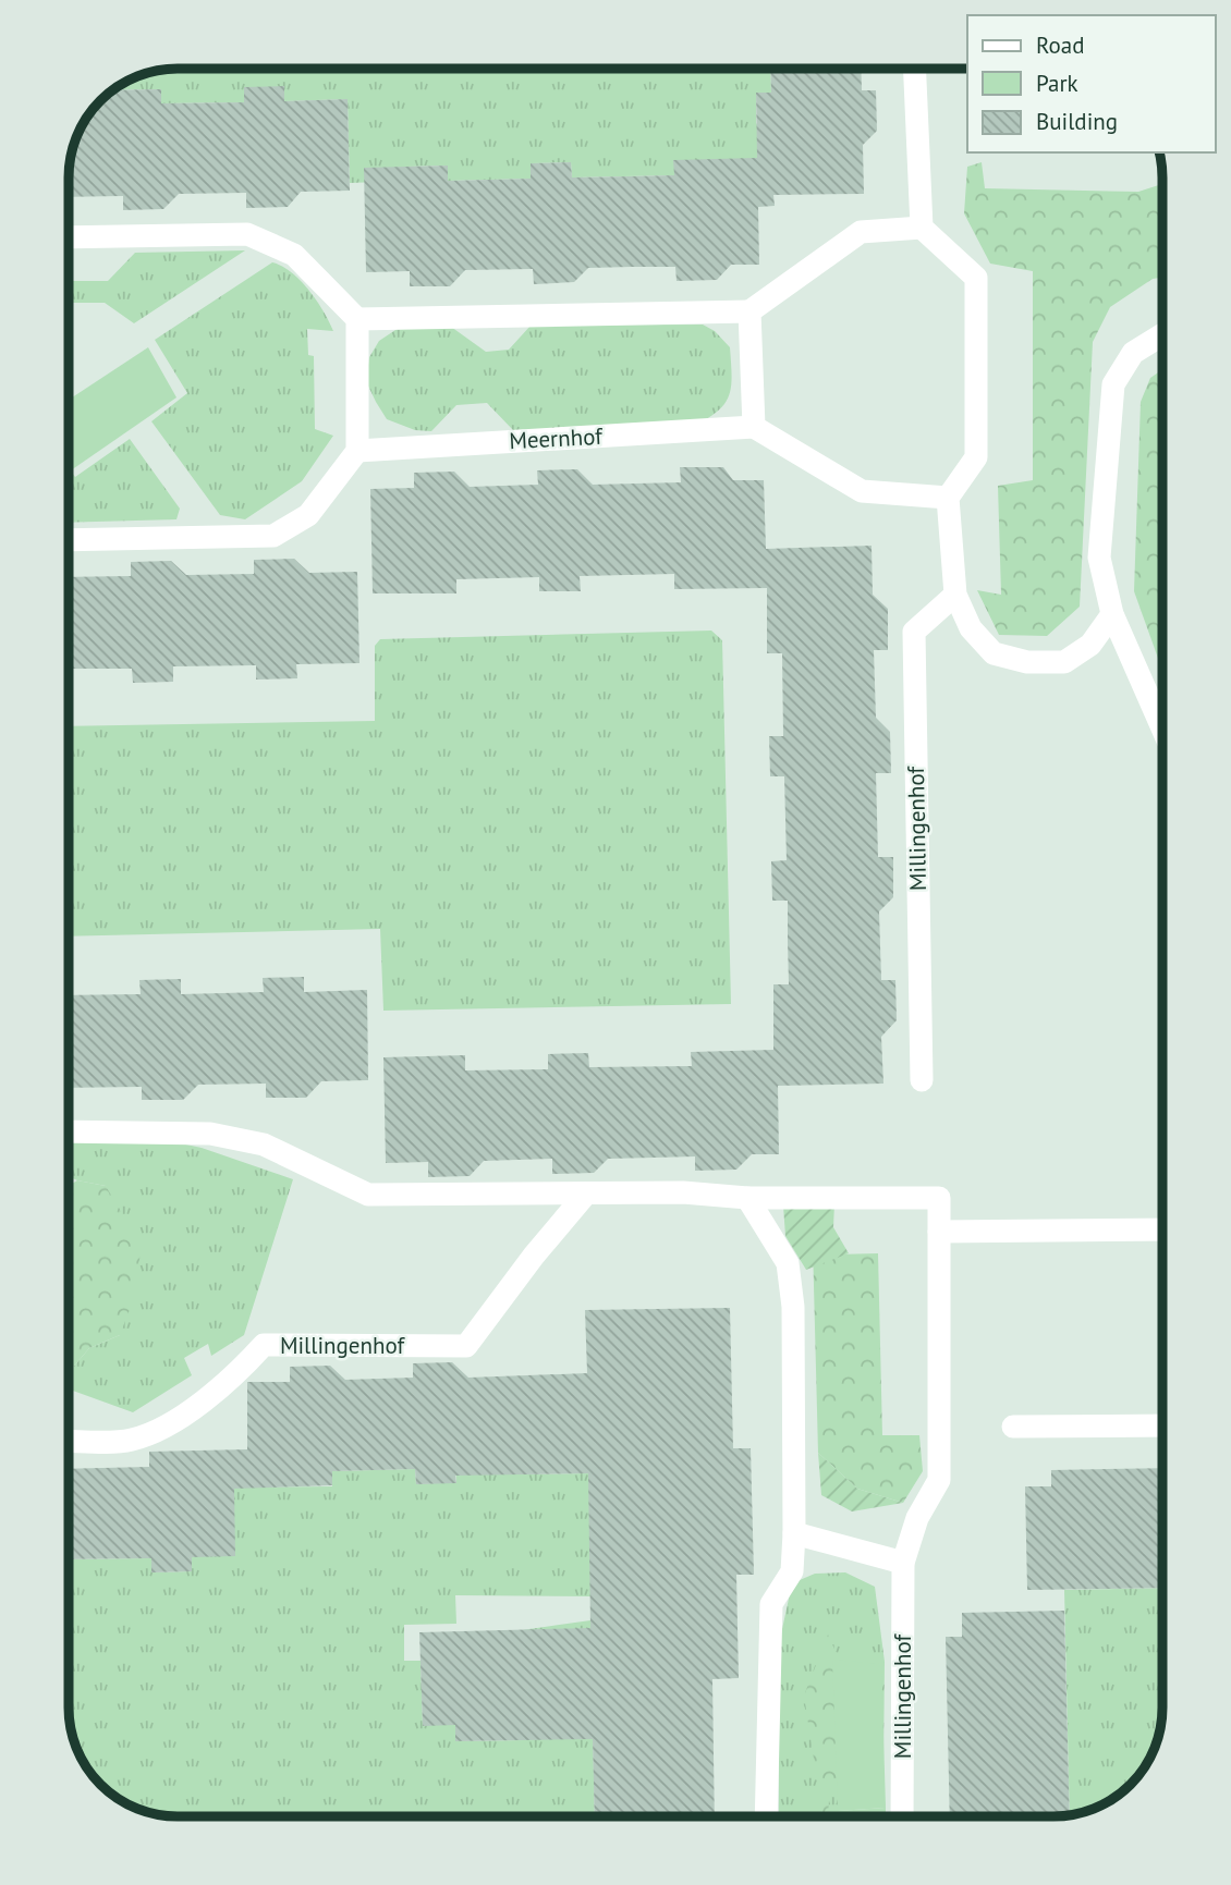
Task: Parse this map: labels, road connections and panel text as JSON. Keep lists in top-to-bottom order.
{
  "streets": {
    "street": ["Meernhof", "Millingenhof"]
  },
  "legend": ["Road", "Park", "Building"]
}
